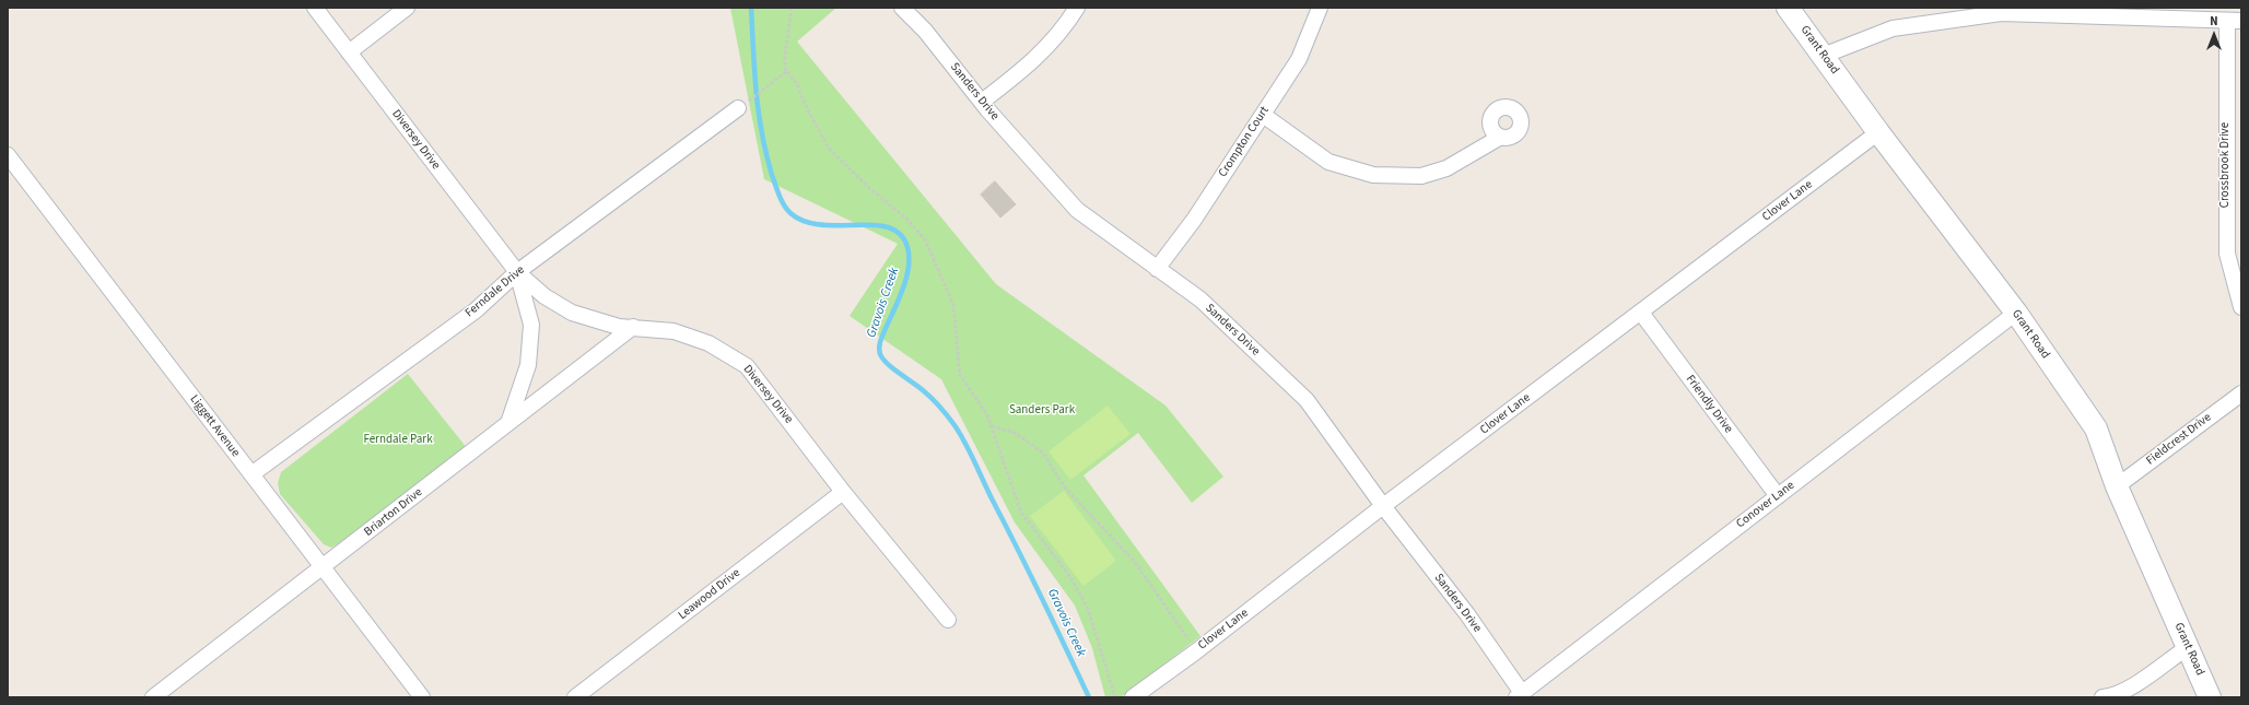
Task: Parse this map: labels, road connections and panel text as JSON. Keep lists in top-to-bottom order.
{
  "streets": {
    "street": [
      "Grant Road",
      "Sanders Drive",
      "Diversey Drive",
      "Crompton Court",
      "Crossbrook Drive",
      "Clover Lane",
      "Ferndale Drive",
      "Friendly Drive",
      "Liggett Avenue",
      "Fieldcrest Drive",
      "Conover Lane",
      "Briarton Drive",
      "Leawood Drive"
    ]
  },
  "crossings": [
    ["Grant Road", "Clover Lane"],
    ["Grant Road", "Fieldcrest Drive"],
    ["Grant Road", "Conover Lane"],
    ["Sanders Drive", "Crompton Court"],
    ["Sanders Drive", "Clover Lane"],
    ["Sanders Drive", "Conover Lane"],
    ["Diversey Drive", "Ferndale Drive"],
    ["Diversey Drive", "Briarton Drive"],
    ["Diversey Drive", "Leawood Drive"],
    ["Clover Lane", "Friendly Drive"],
    ["Ferndale Drive", "Liggett Avenue"],
    ["Friendly Drive", "Conover Lane"],
    ["Liggett Avenue", "Briarton Drive"]
  ],
  "water": ["Gravois Creek"],
  "parks": ["Sanders Park", "Ferndale Park"],
  "north": "top"
}
